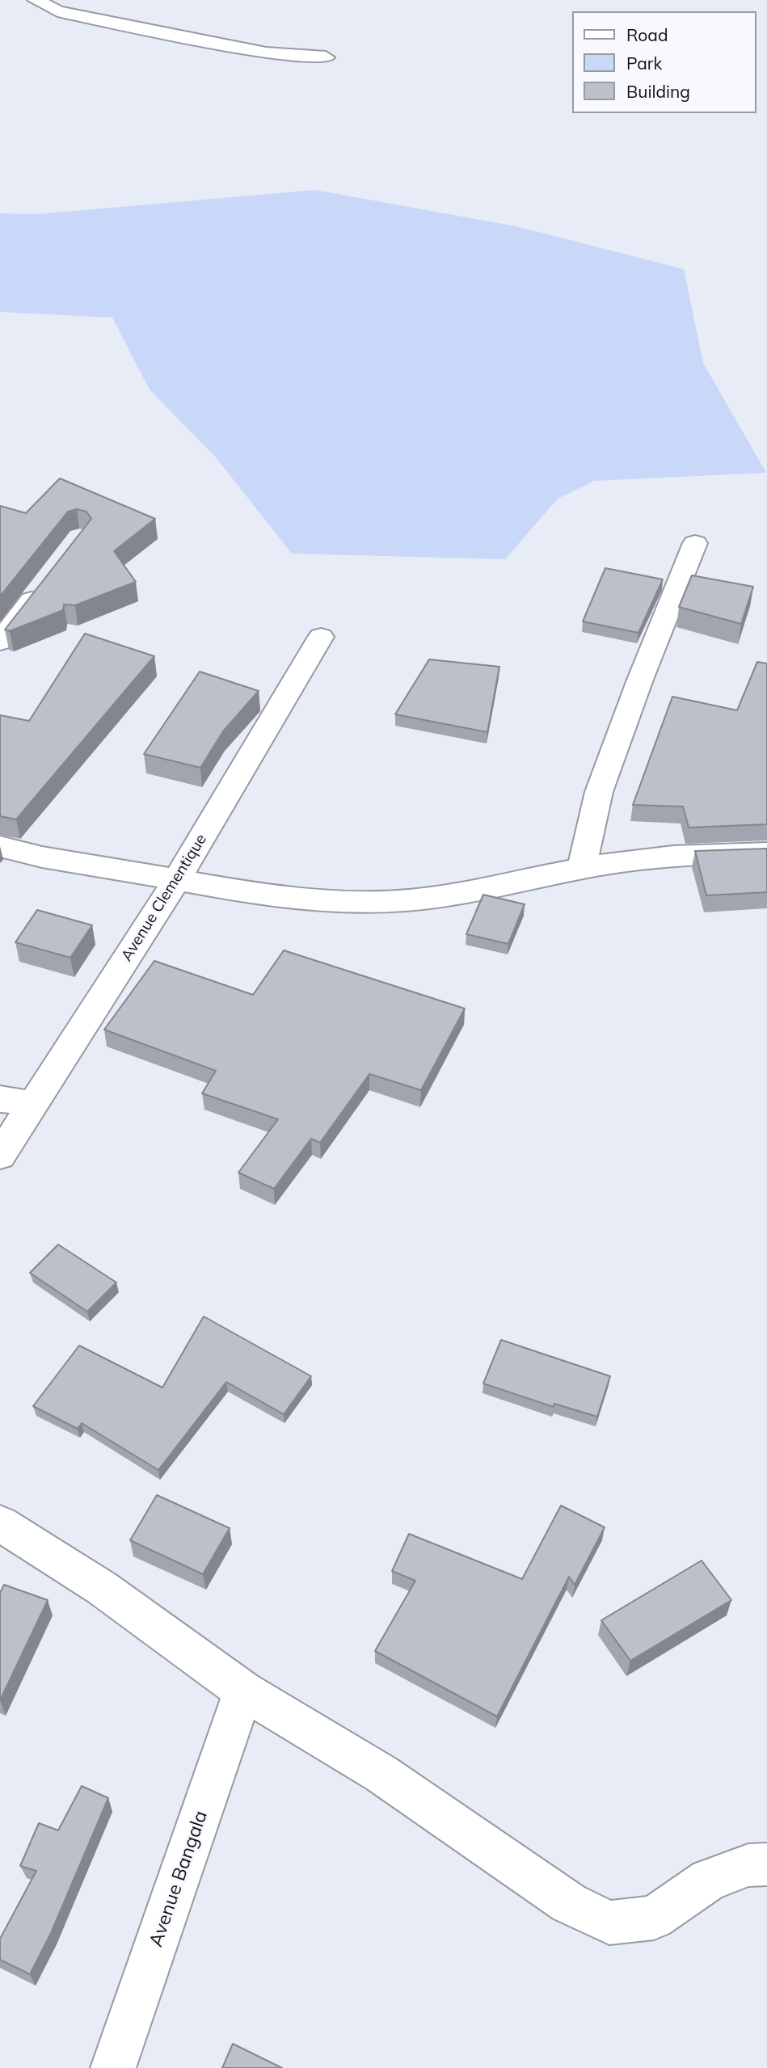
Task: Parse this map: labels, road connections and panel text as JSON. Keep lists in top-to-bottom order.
{
  "streets": {
    "street": ["Avenue Clementique", "Avenue Bangala"]
  },
  "legend": ["Road", "Park", "Building"]
}
